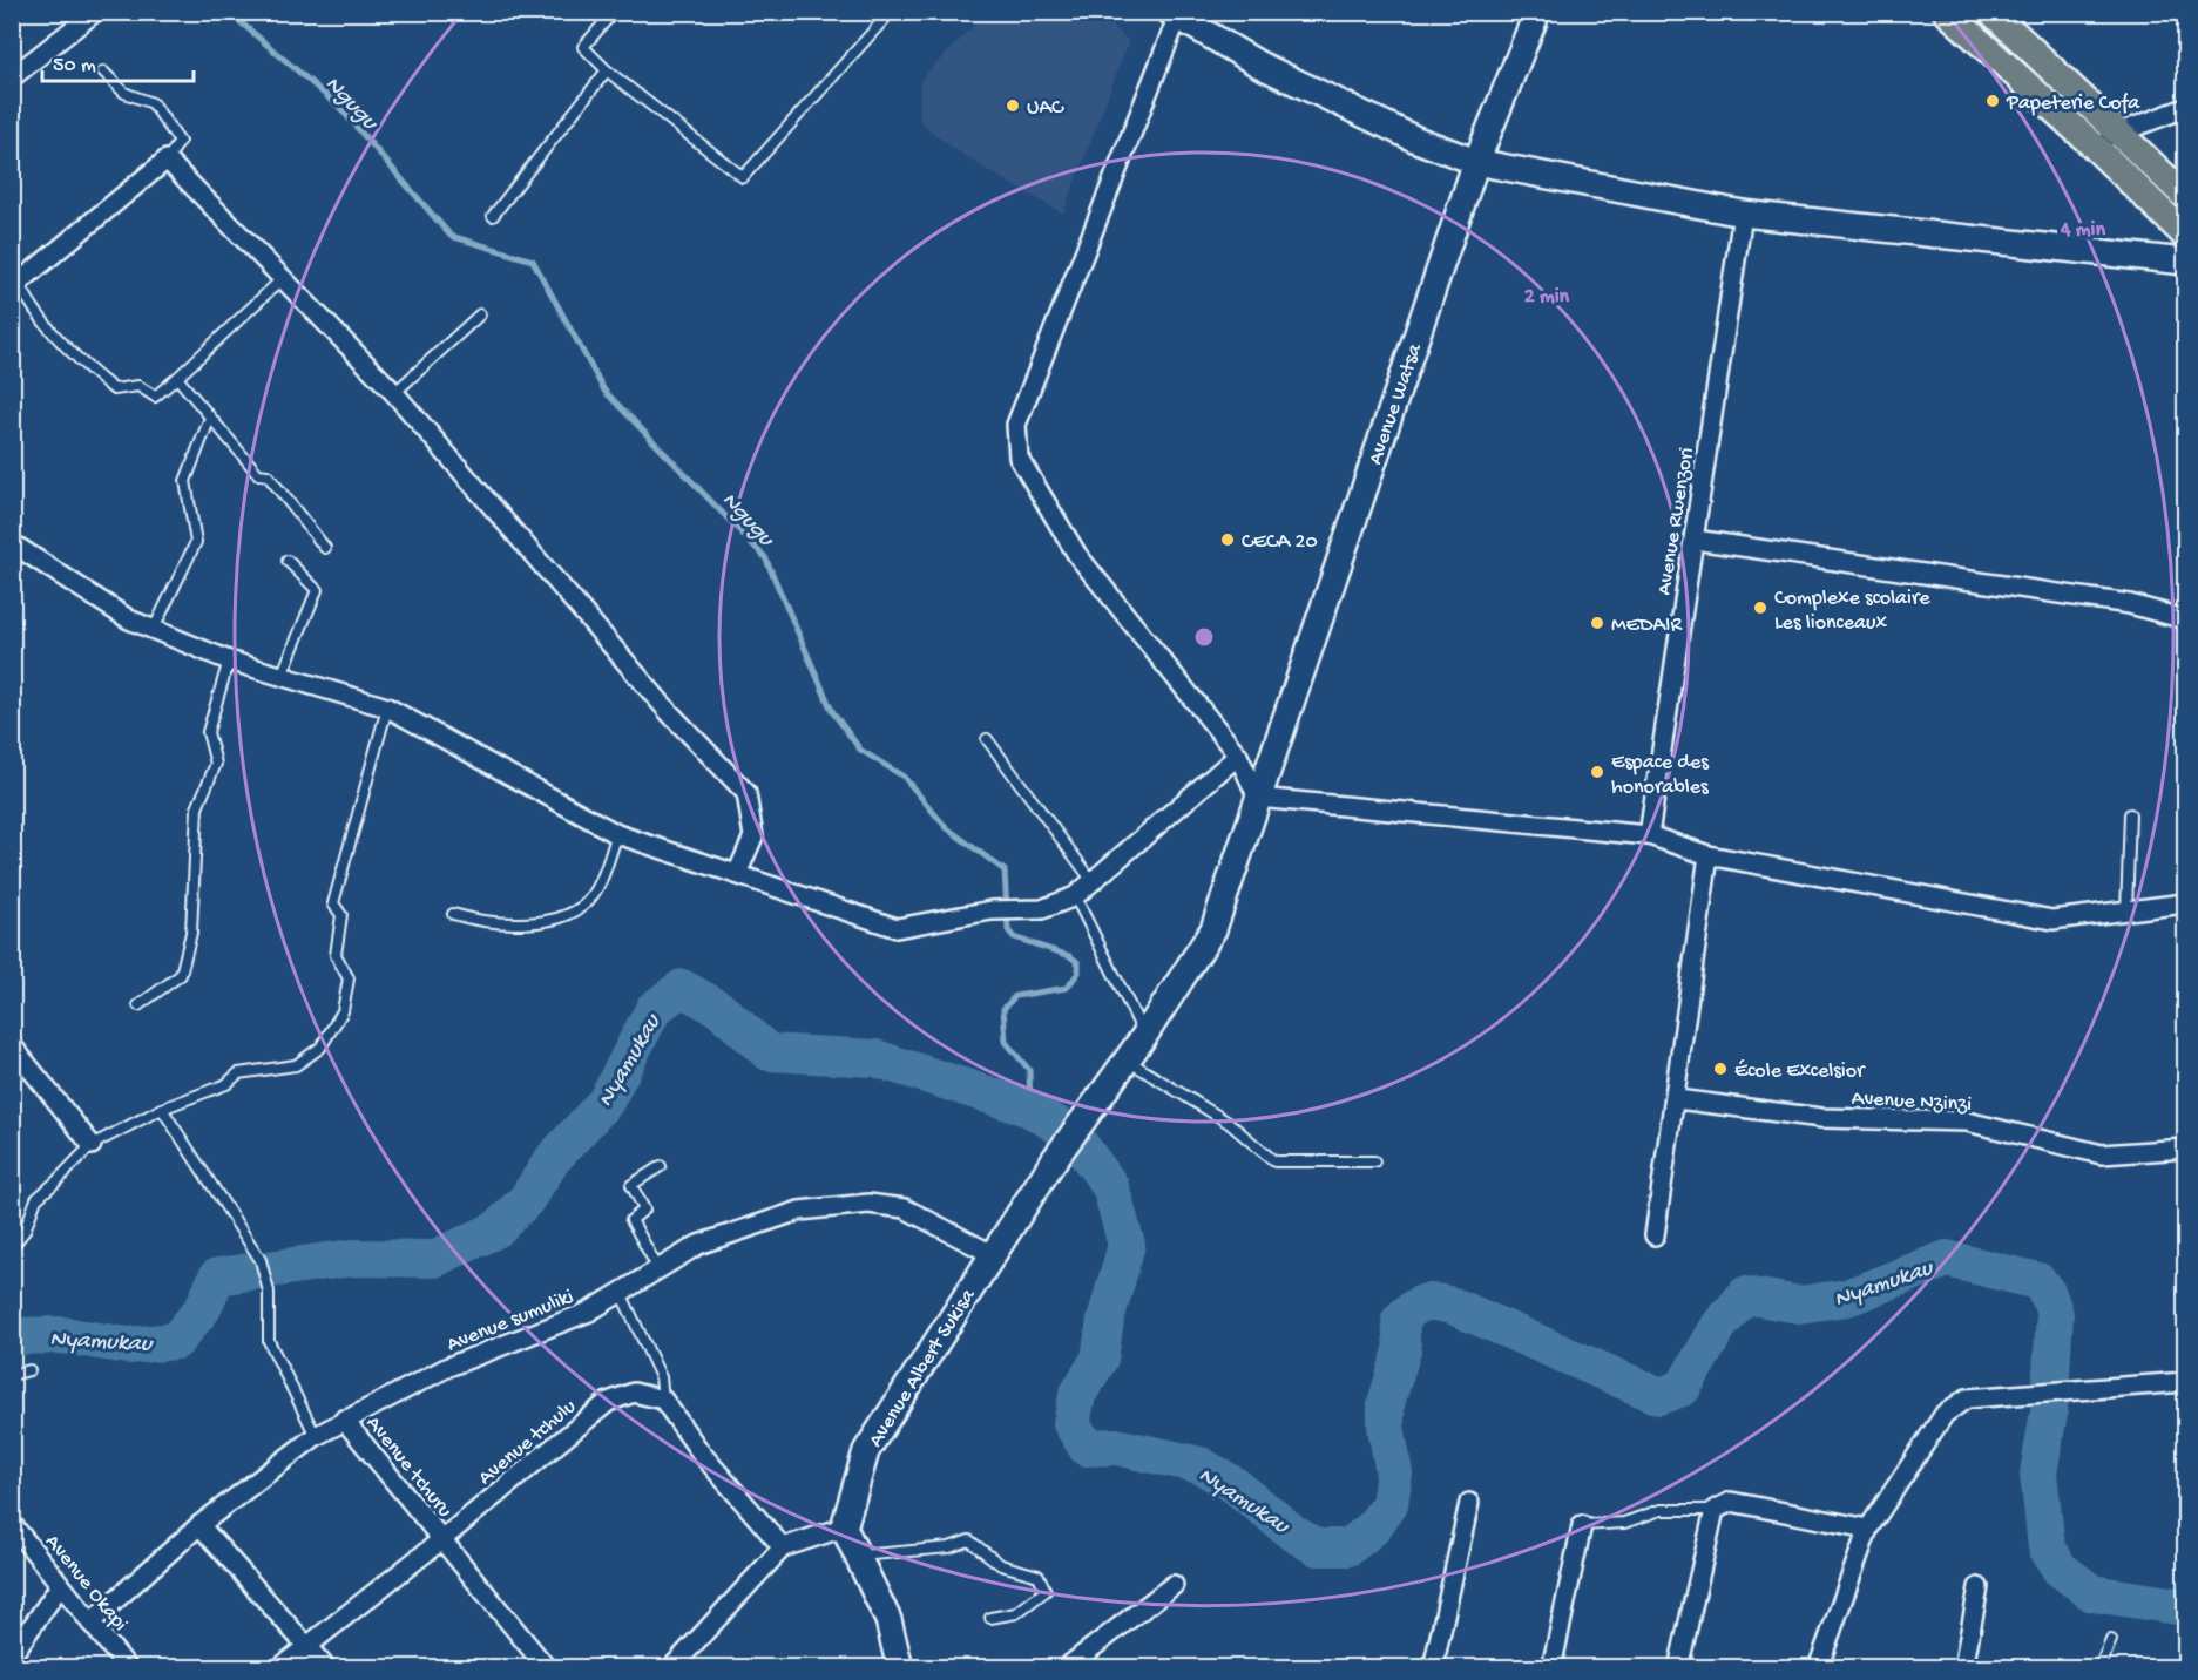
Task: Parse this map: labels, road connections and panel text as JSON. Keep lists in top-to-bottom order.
{
  "streets": {
    "street": [
      "Avenue Watsa",
      "Avenue Rwenzori",
      "Avenue Nzinzi",
      "Avenue sumuliki",
      "Avenue Albert Sukisa",
      "Avenue tchulu",
      "Avenue tchuru",
      "Avenue Okapi"
    ]
  },
  "crossings": [
    ["Avenue Watsa", "Avenue Albert Sukisa"],
    ["Avenue sumuliki", "Avenue Albert Sukisa"],
    ["Avenue sumuliki", "Avenue tchuru"],
    ["Avenue sumuliki", "Avenue Okapi"],
    ["Avenue tchulu", "Avenue tchuru"]
  ],
  "water": ["Ngugu", "Nyamukau"],
  "places": [
    "Papeterie Cofa",
    "UAC",
    "CECA 20",
    "Complexe scolaire Les lionceaux",
    "MEDAIR",
    "Espace des honorables",
    "École Excelsior"
  ],
  "scale_bar": "50 m",
  "rings": ["4 min", "2 min"]
}
